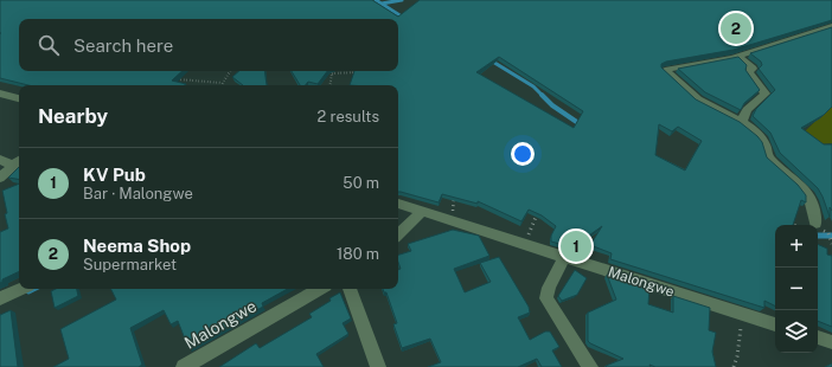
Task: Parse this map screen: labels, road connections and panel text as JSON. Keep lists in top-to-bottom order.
{
  "streets": {
    "street": ["Malongwe"]
  },
  "page": {
    "pins": ["2", "1"],
    "search": "Search here",
    "heading": ["Nearby", "2 results"],
    "list": [
      {
        "mark": "1",
        "name": "KV Pub",
        "note": "Bar · Malongwe",
        "value": "50 m"
      },
      {
        "mark": "2",
        "name": "Neema Shop",
        "note": "Supermarket",
        "value": "180 m"
      }
    ],
    "map_buttons": ["+", "−"]
  }
}
